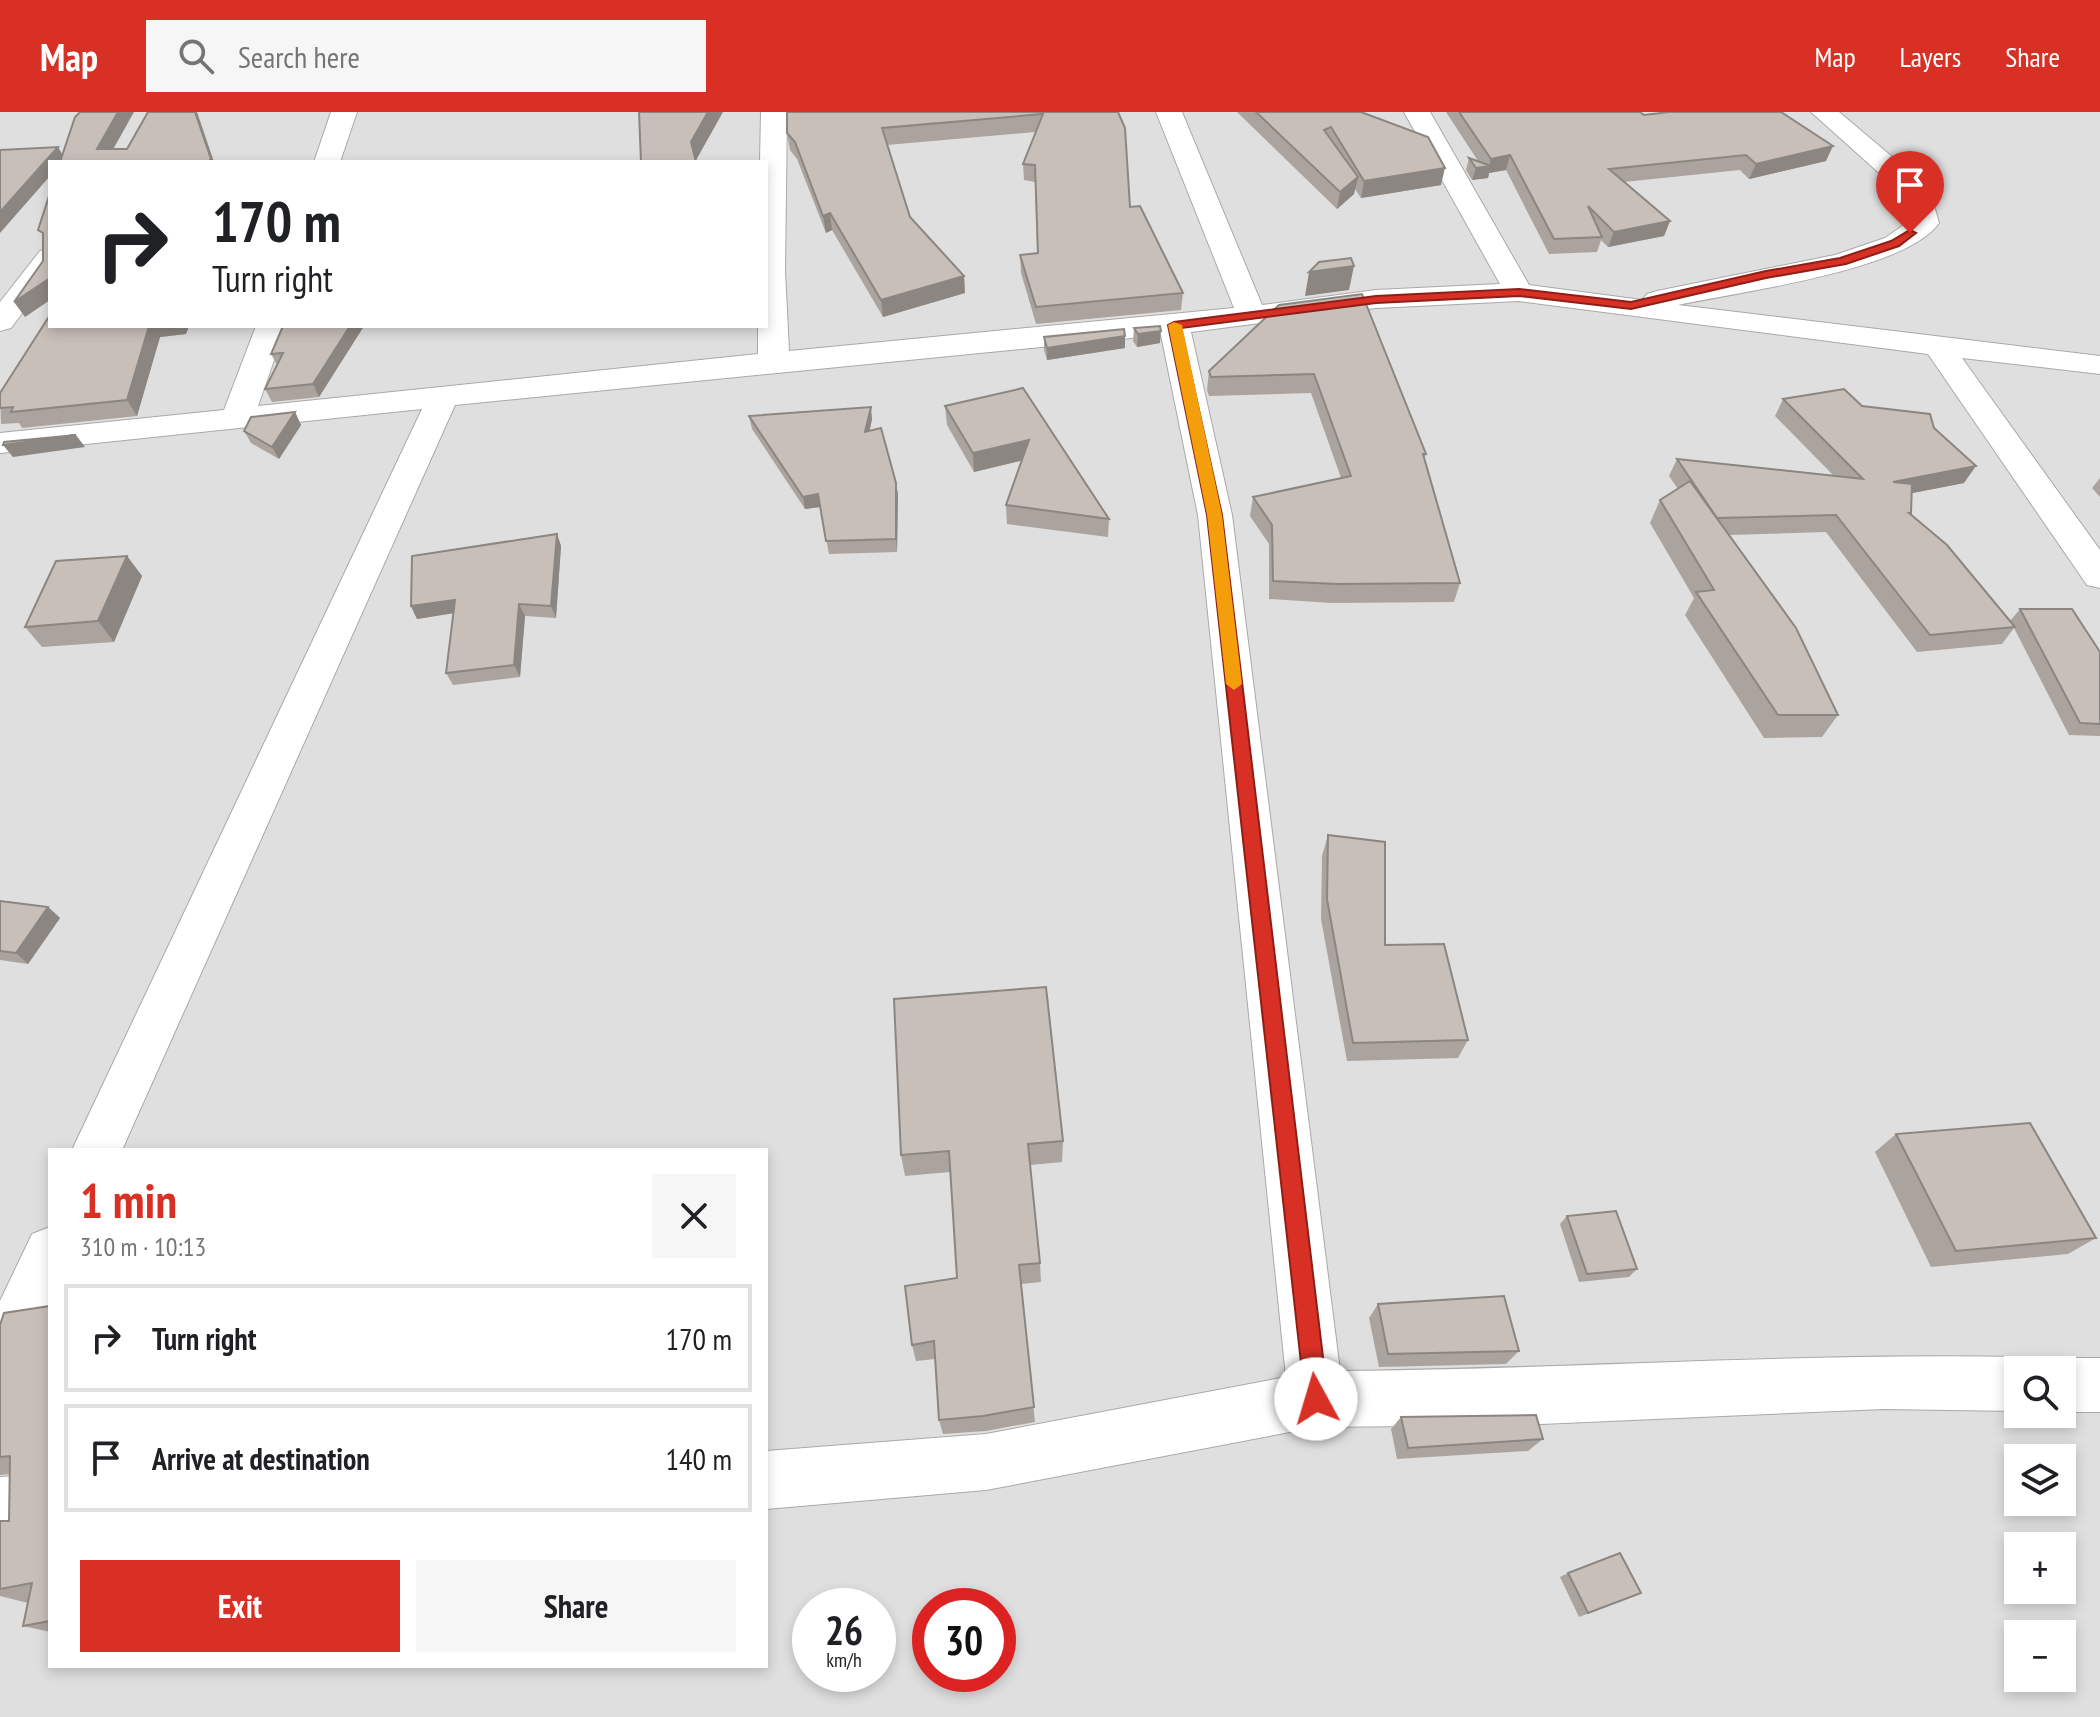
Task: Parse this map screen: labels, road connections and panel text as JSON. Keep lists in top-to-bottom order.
{
  "page": {
    "header": "Map",
    "search": "Search here",
    "nav": ["Map", "Layers", "Share"],
    "turn": ["170 m", "Turn right"],
    "heading": ["1 min", "310 m · 10:13"],
    "list": [
      {
        "name": "Turn right",
        "value": "170 m"
      },
      {
        "name": "Arrive at destination",
        "value": "140 m"
      }
    ],
    "map_buttons": ["+", "−"],
    "buttons": ["Exit", "Share"],
    "speed": "26 km/h",
    "limit": "30"
  }
}
